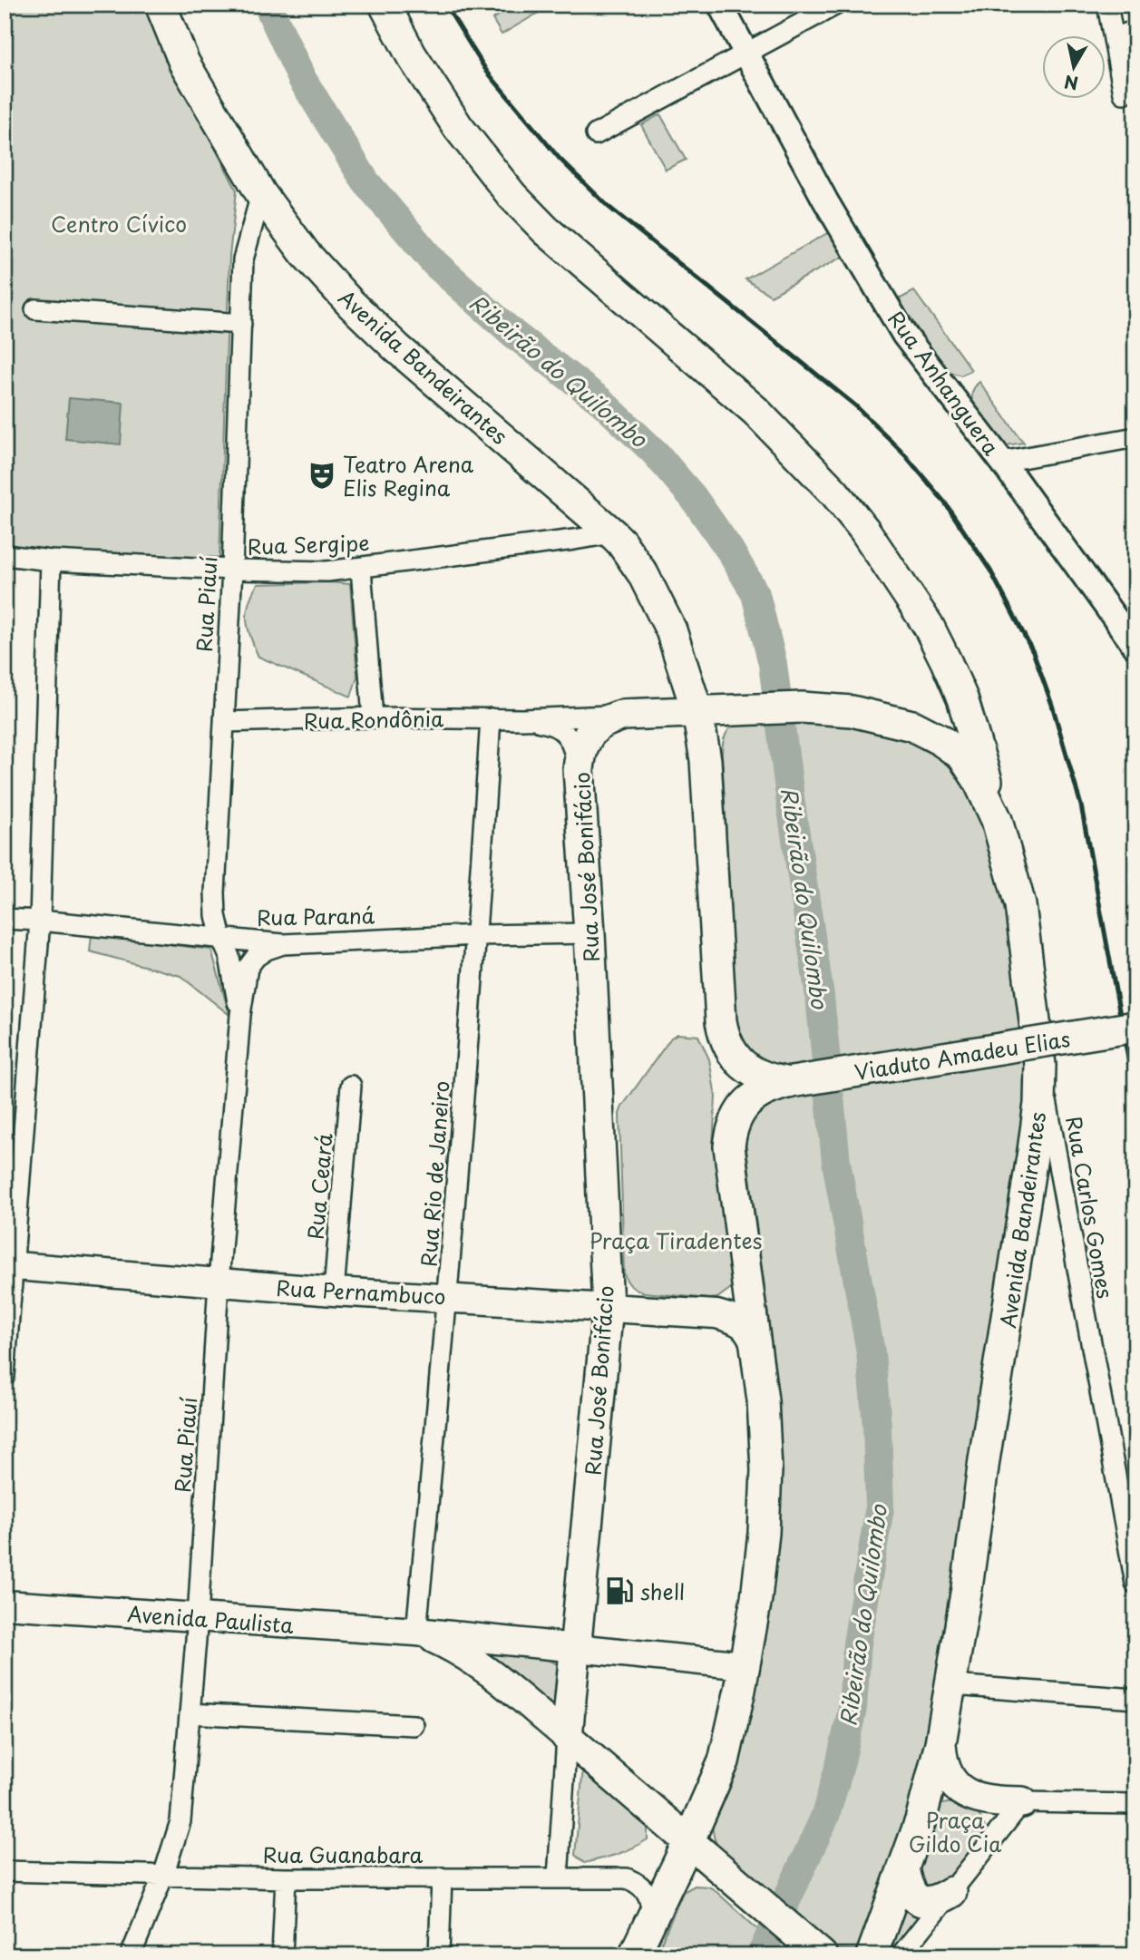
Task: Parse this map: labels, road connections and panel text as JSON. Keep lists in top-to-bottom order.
{
  "streets": {
    "main road": [
      "Avenida Bandeirantes",
      "Rua Rondônia",
      "Rua José Bonifácio",
      "Viaduto Amadeu Elias",
      "Rua Pernambuco",
      "Avenida Paulista"
    ],
    "street": [
      "Rua Anhanguera",
      "Rua Sergipe",
      "Rua Piauí",
      "Rua Paraná",
      "Rua Rio de Janeiro",
      "Rua Ceará",
      "Rua Carlos Gomes",
      "Rua Guanabara"
    ]
  },
  "crossings": [
    ["Avenida Bandeirantes", "Rua Sergipe"],
    ["Avenida Bandeirantes", "Rua Piauí"],
    ["Avenida Bandeirantes", "Rua Rondônia"],
    ["Avenida Bandeirantes", "Viaduto Amadeu Elias"],
    ["Avenida Bandeirantes", "Rua Carlos Gomes"],
    ["Rua Sergipe", "Rua Piauí"],
    ["Rua Piauí", "Rua Rondônia"],
    ["Rua Piauí", "Rua Paraná"],
    ["Rua Piauí", "Rua Pernambuco"],
    ["Rua Piauí", "Avenida Paulista"],
    ["Rua Piauí", "Rua Guanabara"],
    ["Rua Rondônia", "Rua José Bonifácio"],
    ["Rua Rondônia", "Rua Rio de Janeiro"],
    ["Rua José Bonifácio", "Rua Paraná"],
    ["Rua José Bonifácio", "Rua Pernambuco"],
    ["Rua José Bonifácio", "Avenida Paulista"],
    ["Rua José Bonifácio", "Rua Guanabara"],
    ["Rua Paraná", "Rua Rio de Janeiro"],
    ["Rua Rio de Janeiro", "Rua Pernambuco"],
    ["Rua Rio de Janeiro", "Avenida Paulista"],
    ["Rua Ceará", "Rua Pernambuco"]
  ],
  "water": ["Ribeirão do Quilombo"],
  "parks": ["Centro Cívico", "Praça Tiradentes", "Praça Gildo Cia"],
  "places": {
    "theatre": ["Teatro Arena Elis Regina"],
    "fuel station": ["shell"]
  },
  "north": "bottom"
}
